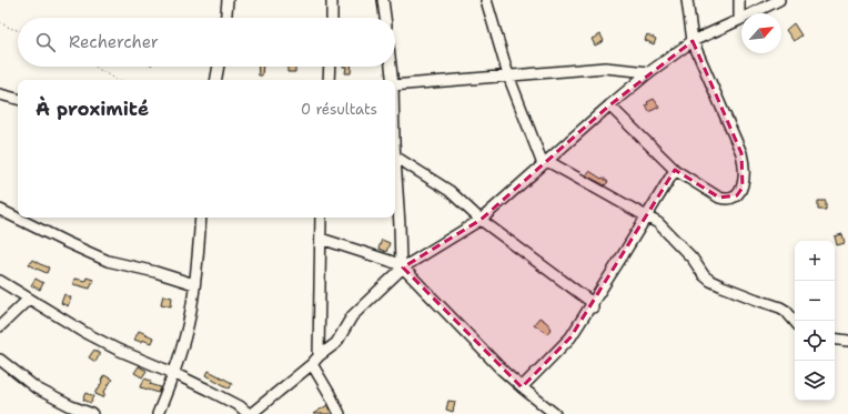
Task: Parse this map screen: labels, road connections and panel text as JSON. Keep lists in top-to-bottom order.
{
  "north": "top right",
  "page": {
    "search": "Rechercher",
    "heading": ["À proximité", "0 résultats"],
    "map_buttons": ["+", "−"]
  }
}
